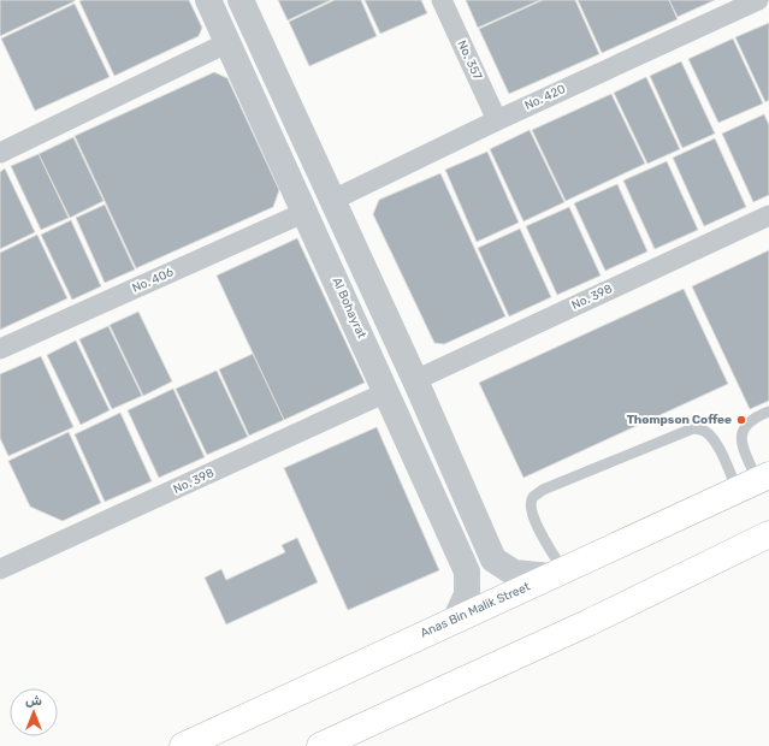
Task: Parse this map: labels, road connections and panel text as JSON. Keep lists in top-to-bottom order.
{
  "streets": {
    "main road": ["Anas Bin Malik Street"],
    "street": [
      "No. 357",
      "No. 420",
      "No. 406",
      "No. 398",
      "Al Bohayrat"
    ]
  },
  "crossings": [
    ["No. 357", "No. 420"],
    ["No. 406", "Al Bohayrat"],
    ["No. 398", "Al Bohayrat"],
    ["Al Bohayrat", "Anas Bin Malik Street"]
  ],
  "places": ["Thompson Coffee"],
  "north": "top"
}
